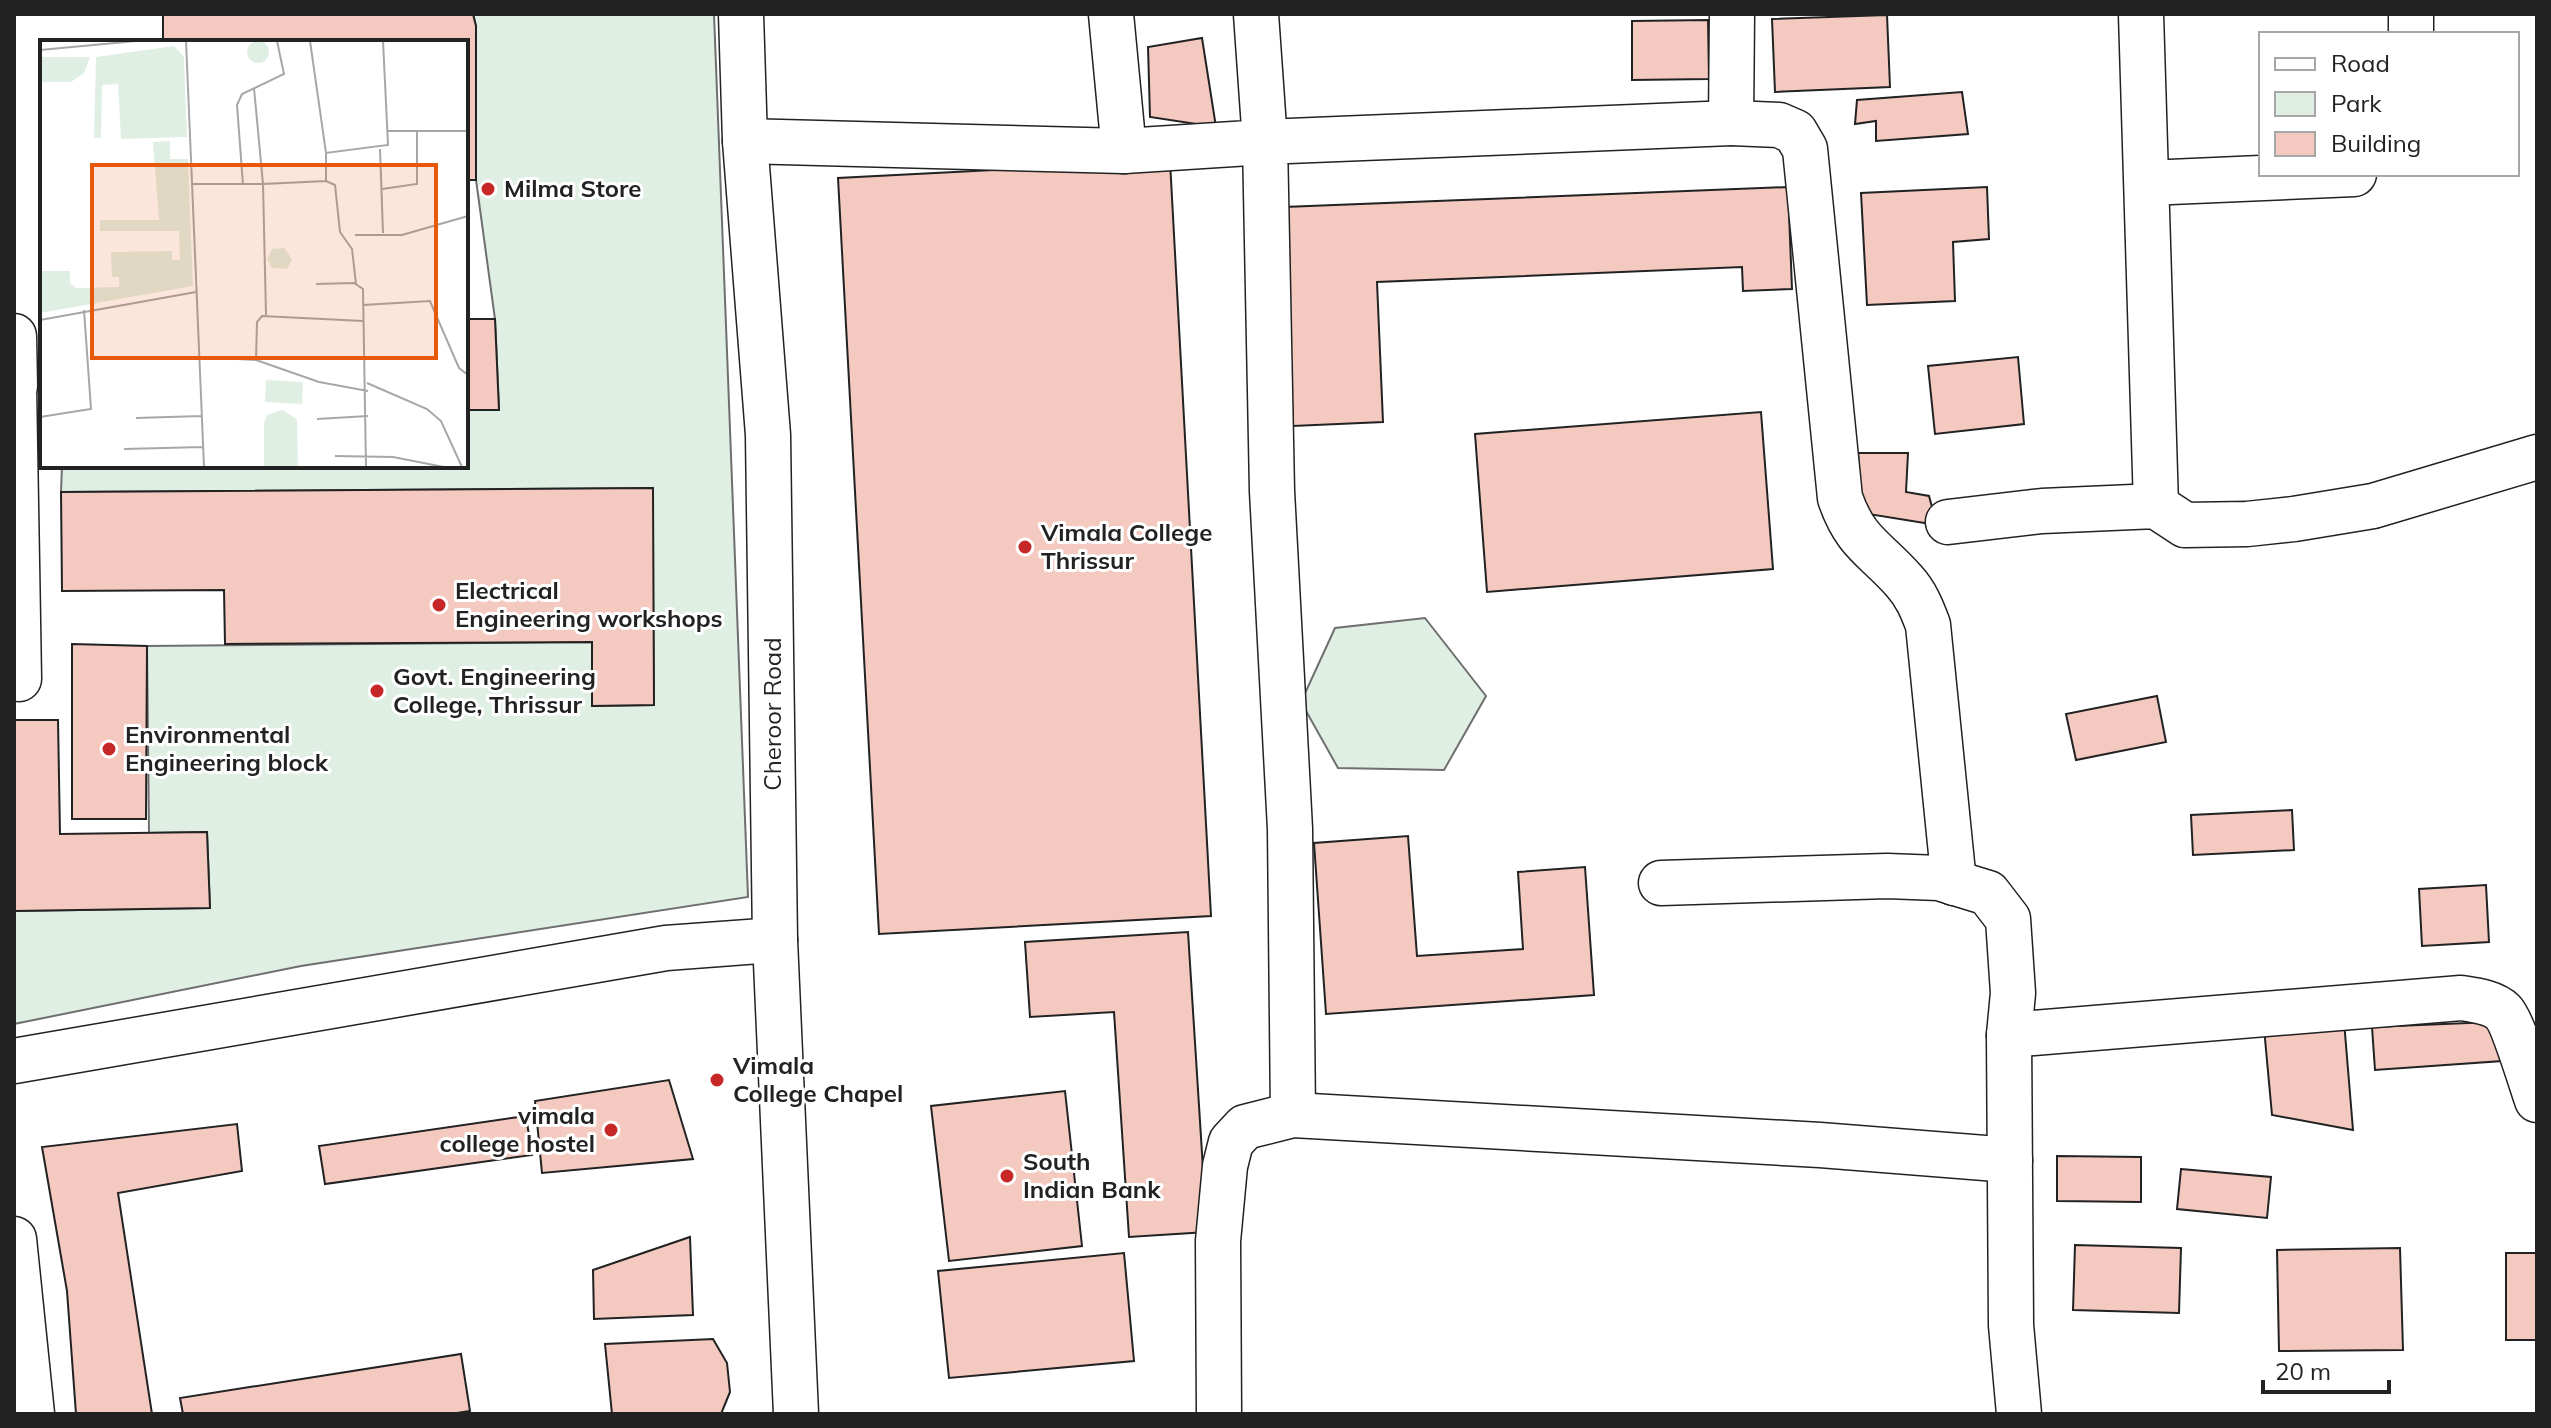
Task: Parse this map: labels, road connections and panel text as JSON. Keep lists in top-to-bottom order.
{
  "streets": {
    "street": ["Cheroor Road"]
  },
  "places": [
    "Milma Store",
    "Vimala College Thrissur",
    "Electrical Engineering workshops",
    "Govt. Engineering College, Thrissur",
    "Environmental Engineering block",
    "Vimala College Chapel",
    "vimala college hostel",
    "South Indian Bank"
  ],
  "legend": ["Road", "Park", "Building"],
  "scale_bar": "20 m"
}
